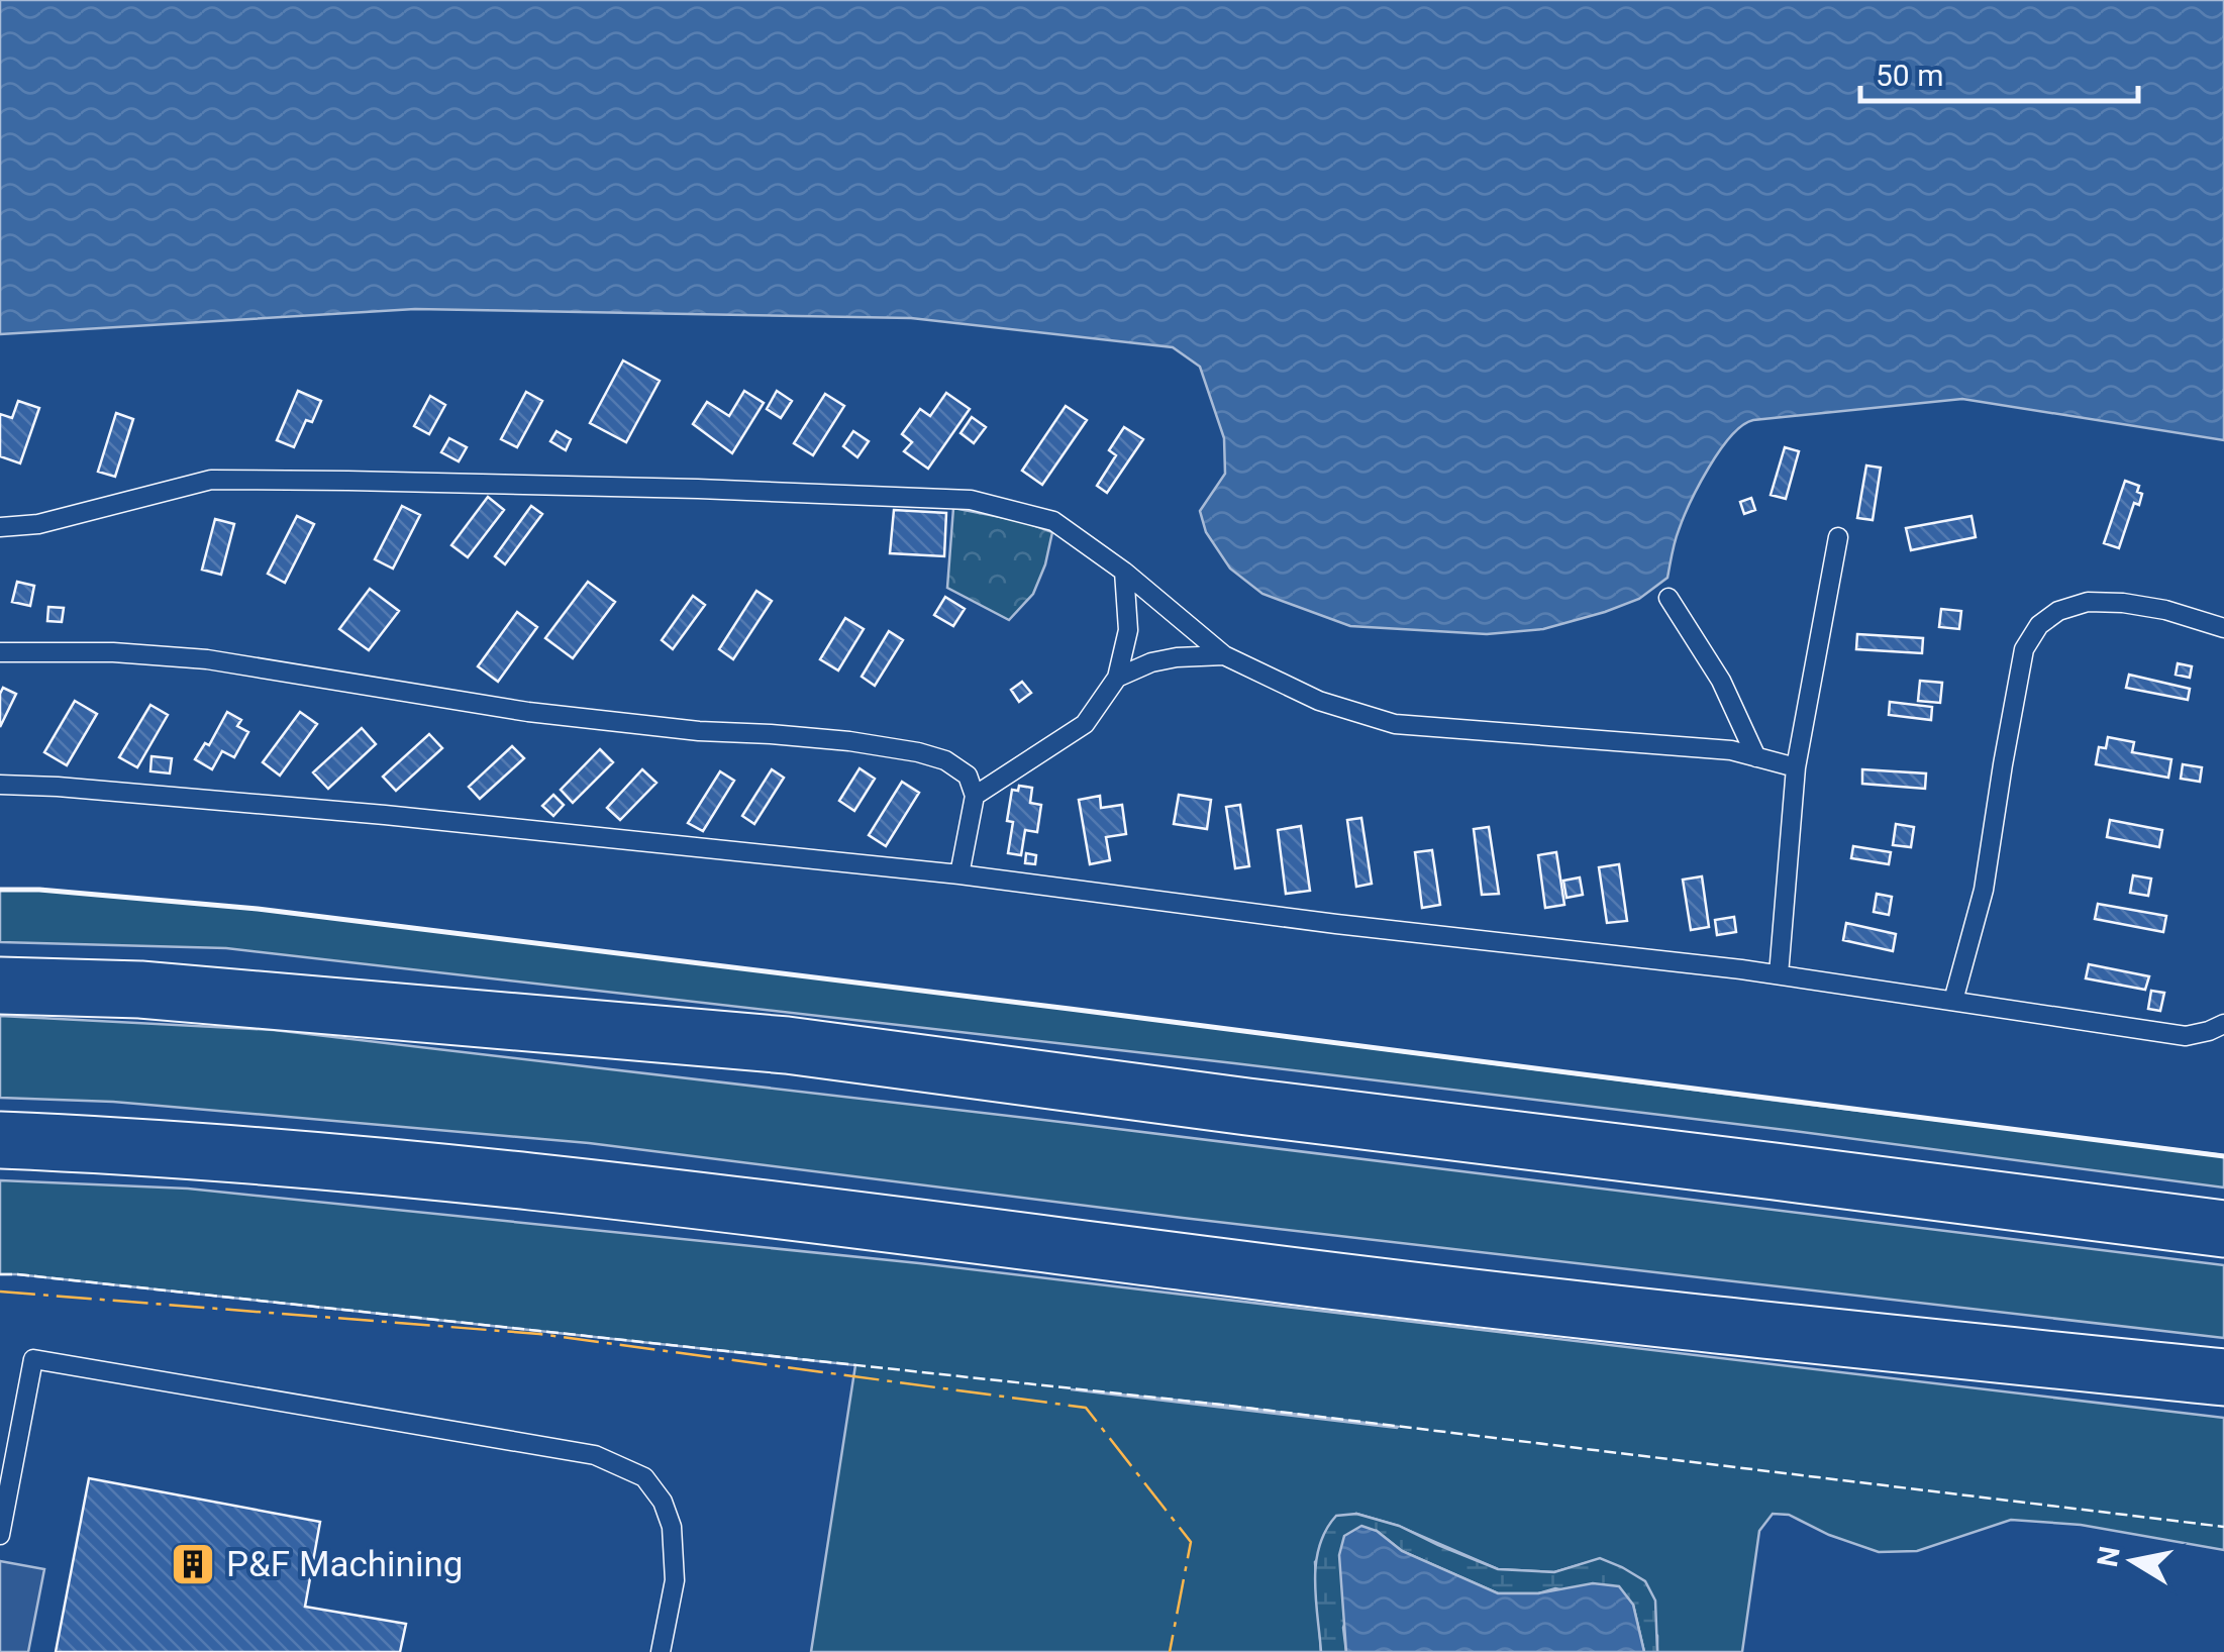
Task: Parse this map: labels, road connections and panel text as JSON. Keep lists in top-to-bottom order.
{
  "places": {
    "building": ["P&F Machining"]
  },
  "scale_bar": "50 m",
  "north": "left"
}
